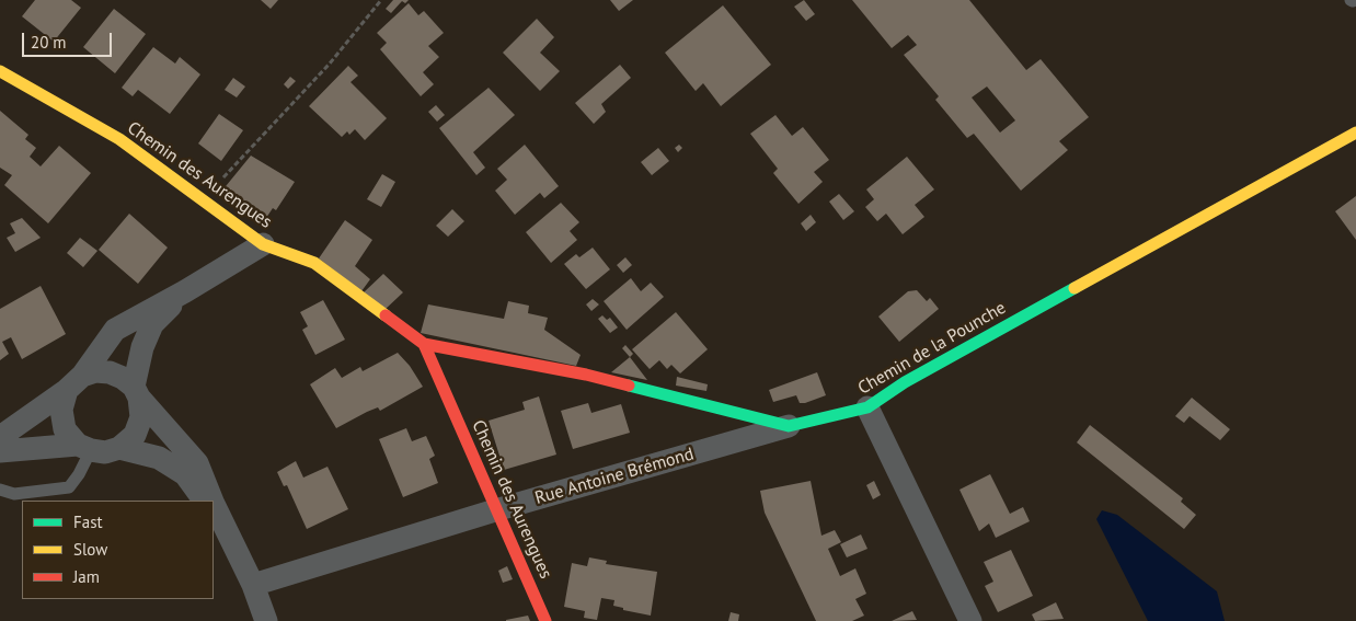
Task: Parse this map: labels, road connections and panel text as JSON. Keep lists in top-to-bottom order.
{
  "streets": {
    "street": ["Chemin des Aurengues", "Chemin de la Pounche", "Rue Antoine Brémond"]
  },
  "crossings": [
    ["Chemin des Aurengues", "Chemin de la Pounche"],
    ["Chemin des Aurengues", "Rue Antoine Brémond"],
    ["Chemin de la Pounche", "Rue Antoine Brémond"]
  ],
  "legend": ["Fast", "Slow", "Jam"],
  "scale_bar": "20 m"
}
